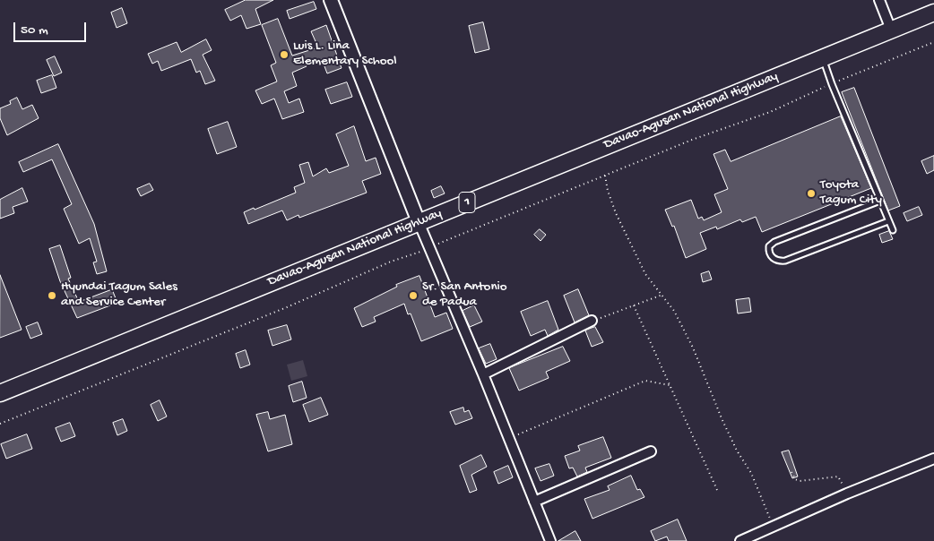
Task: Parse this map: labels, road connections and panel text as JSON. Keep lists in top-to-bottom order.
{
  "streets": {
    "highway": ["Davao-Agusan National Highway", "1"]
  },
  "places": [
    "Luis L. Lina Elementary School",
    "Toyota Tagum City",
    "Hyundai Tagum Sales and Service Center",
    "Sr. San Antonio de Padua"
  ],
  "scale_bar": "50 m"
}
